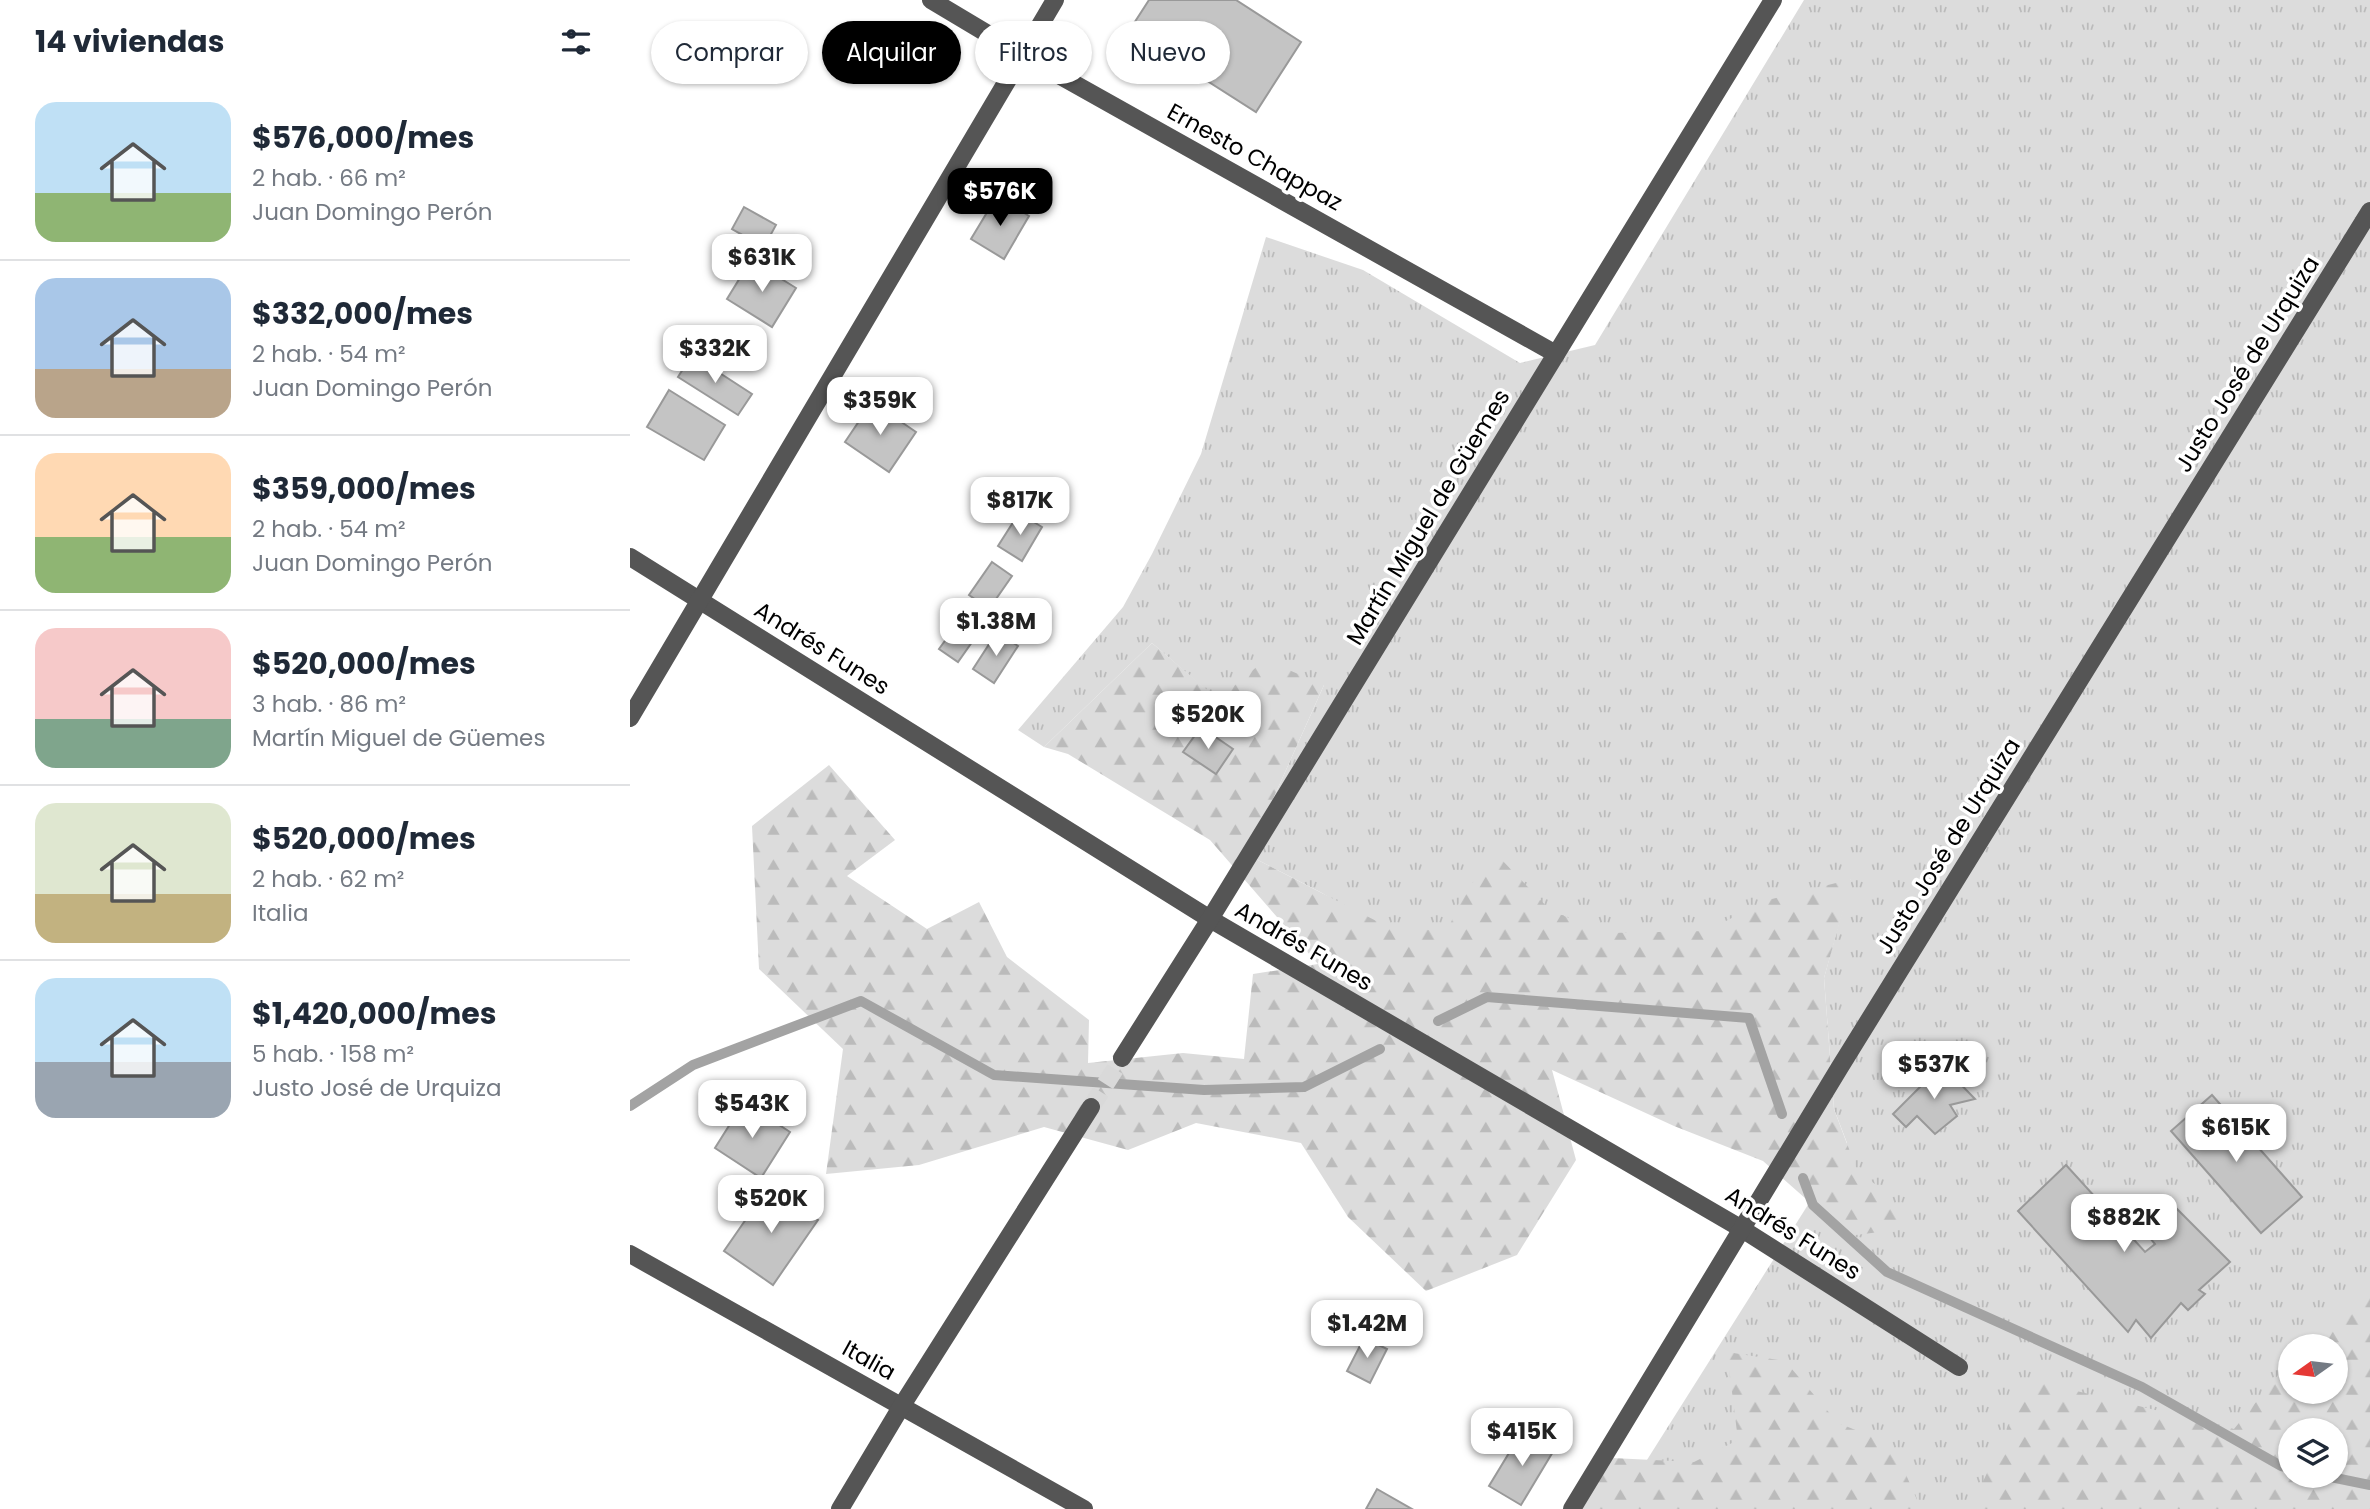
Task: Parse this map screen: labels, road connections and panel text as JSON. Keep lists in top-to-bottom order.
{
  "streets": {
    "street": [
      "Ernesto Chappaz",
      "Justo José de Urquiza",
      "Martín Miguel de Güemes",
      "Andrés Funes",
      "Italia"
    ]
  },
  "crossings": [
    ["Ernesto Chappaz", "Martín Miguel de Güemes"],
    ["Justo José de Urquiza", "Andrés Funes"],
    ["Martín Miguel de Güemes", "Andrés Funes"]
  ],
  "north": "left",
  "page": {
    "heading": "14 viviendas",
    "chip": [
      "Comprar",
      "Alquilar",
      "Filtros",
      "Nuevo"
    ],
    "list": [
      {
        "name": "$576,000/mes",
        "note": "2 hab. · 66 m² · Juan Domingo Perón"
      },
      {
        "name": "$332,000/mes",
        "note": "2 hab. · 54 m² · Juan Domingo Perón"
      },
      {
        "name": "$359,000/mes",
        "note": "2 hab. · 54 m² · Juan Domingo Perón"
      },
      {
        "name": "$520,000/mes",
        "note": "3 hab. · 86 m² · Martín Miguel de Güemes"
      },
      {
        "name": "$520,000/mes",
        "note": "2 hab. · 62 m² · Italia"
      },
      {
        "name": "$1,420,000/mes",
        "note": "5 hab. · 158 m² · Justo José de Urquiza"
      }
    ],
    "price": [
      "$576K",
      "$631K",
      "$332K",
      "$359K",
      "$817K",
      "$1.38M",
      "$520K",
      "$537K",
      "$543K",
      "$615K",
      "$520K",
      "$882K",
      "$1.42M",
      "$415K"
    ]
  }
}
